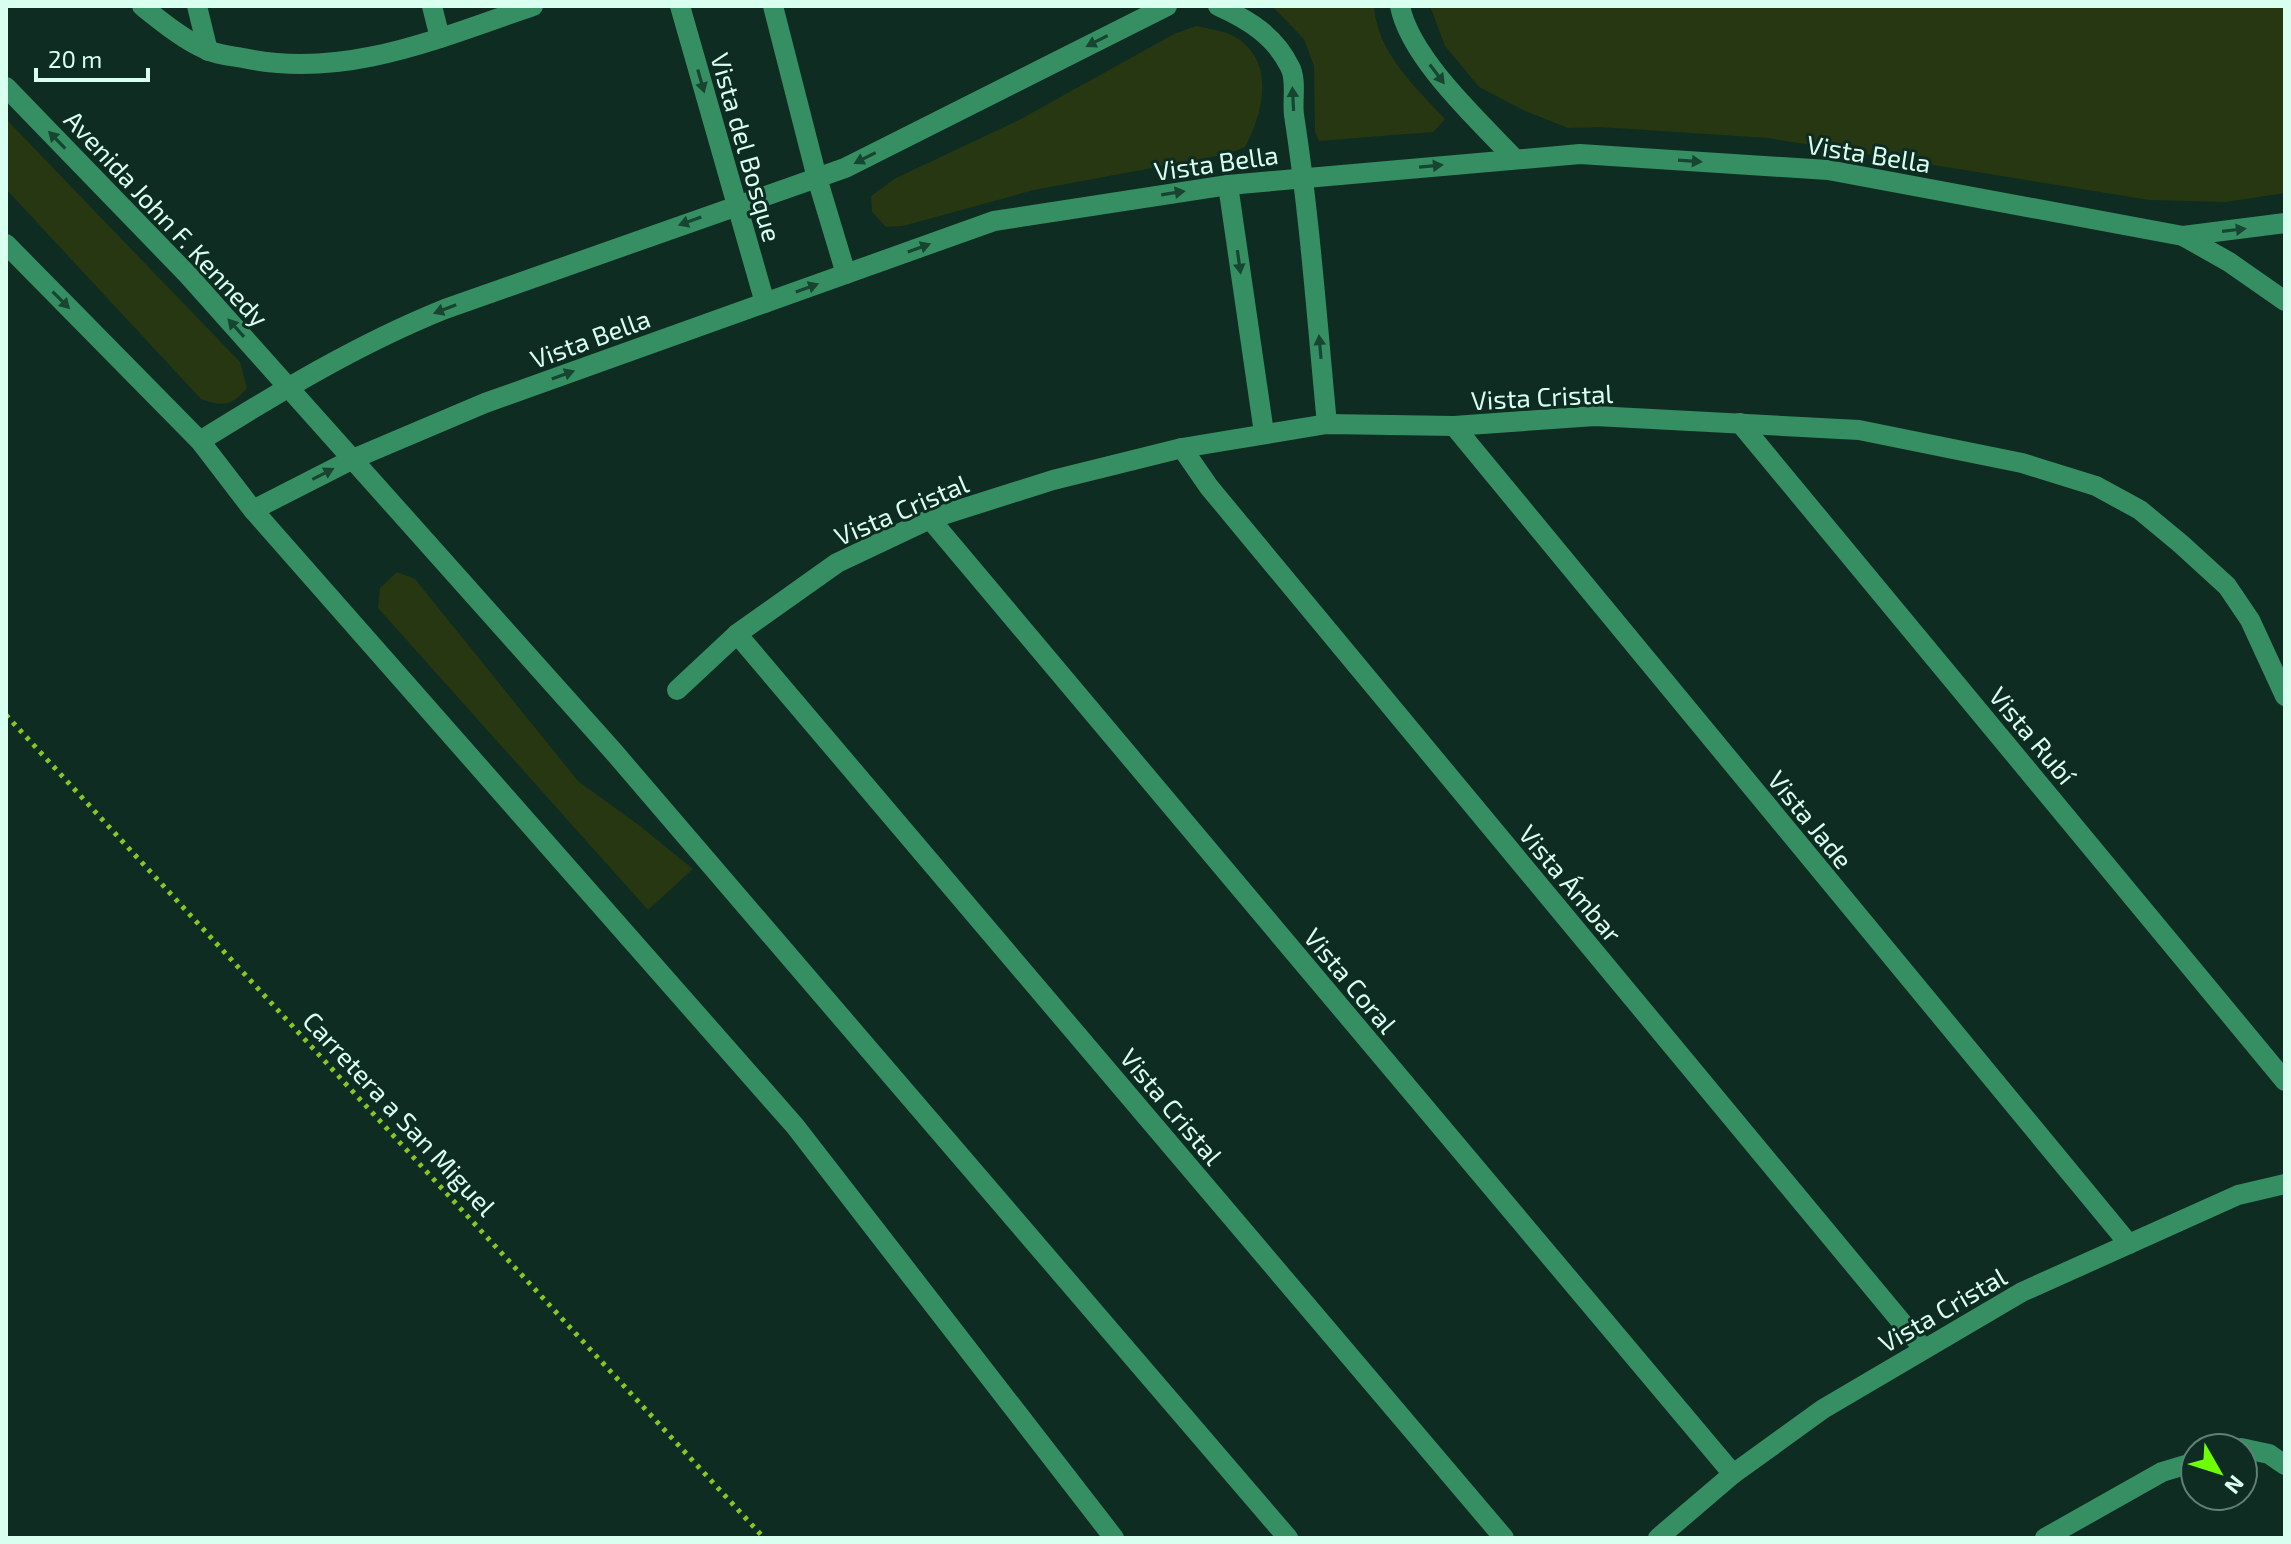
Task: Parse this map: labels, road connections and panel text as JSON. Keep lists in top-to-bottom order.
{
  "streets": {
    "street": [
      "Vista del Bosque",
      "Vista Bella",
      "Avenida John F. Kennedy",
      "Vista Cristal",
      "Vista Rubí",
      "Vista Jade",
      "Vista Ámbar",
      "Vista Coral"
    ],
    "path": ["Carretera a San Miguel"]
  },
  "crossings": [
    ["Vista del Bosque", "Vista Bella"],
    ["Vista Bella", "Avenida John F. Kennedy"],
    ["Vista Cristal", "Vista Rubí"],
    ["Vista Cristal", "Vista Jade"],
    ["Vista Cristal", "Vista Ámbar"],
    ["Vista Cristal", "Vista Coral"]
  ],
  "scale_bar": "20 m",
  "north": "bottom right"
}
